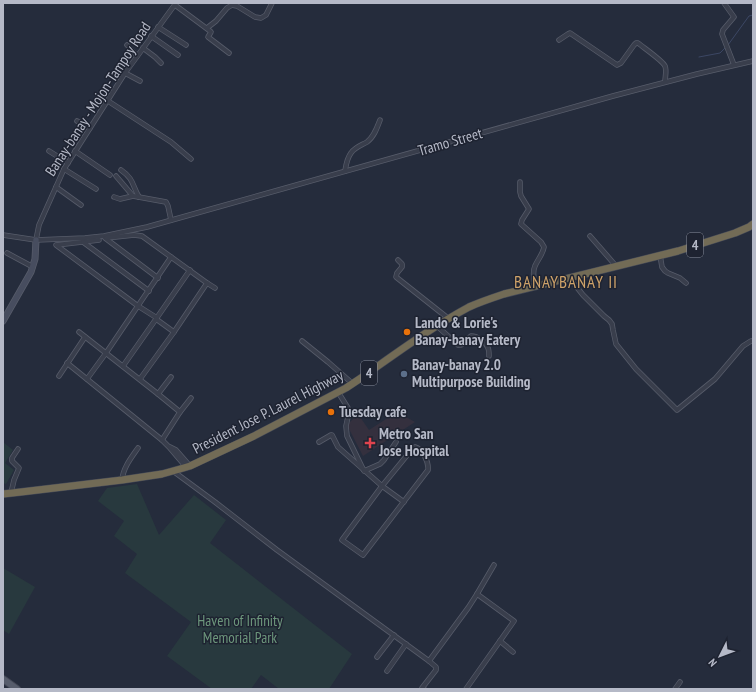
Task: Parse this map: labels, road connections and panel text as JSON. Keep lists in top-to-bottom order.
{
  "streets": {
    "highway": ["4", "President Jose P. Laurel Highway"],
    "street": ["Banay-banay - Mojon-Tampoy Road", "Tramo Street"]
  },
  "crossings": [
    ["Banay-banay - Mojon-Tampoy Road", "Tramo Street"]
  ],
  "districts": ["BANAYBANAY II"],
  "parks": ["Haven of Infinity Memorial Park"],
  "places": {
    "other": ["Lando & Lorie's Banay-banay Eatery", "Banay-banay 2.0 Multipurpose Building", "Tuesday cafe"],
    "health": ["Metro San Jose Hospital"]
  },
  "north": "bottom left"
}
